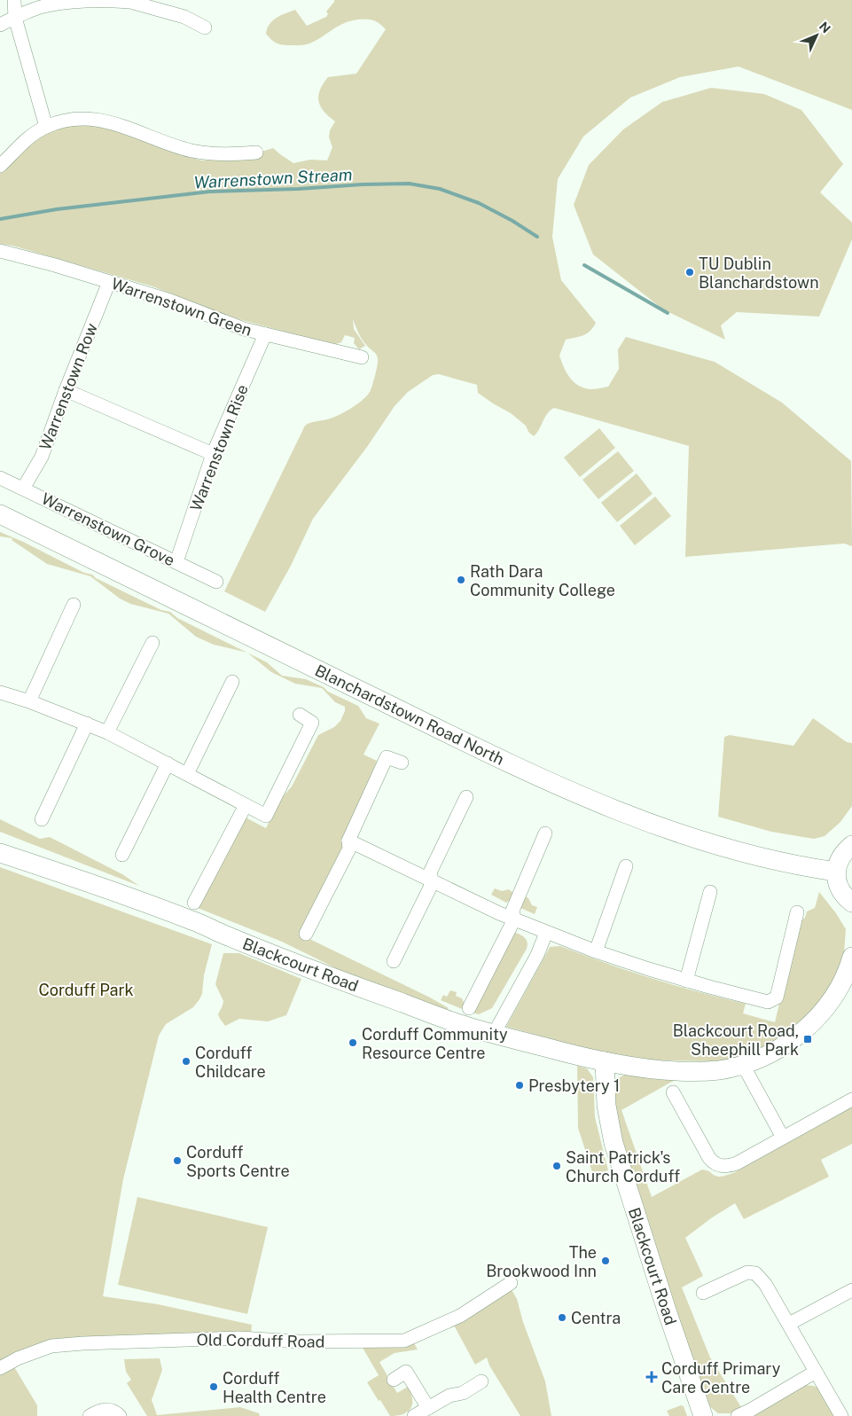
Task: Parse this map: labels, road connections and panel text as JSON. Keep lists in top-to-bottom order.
{
  "streets": {
    "street": [
      "Warrenstown Green",
      "Warrenstown Row",
      "Warrenstown Rise",
      "Warrenstown Grove",
      "Blanchardstown Road North",
      "Blackcourt Road",
      "Old Corduff Road"
    ]
  },
  "crossings": [
    ["Warrenstown Green", "Warrenstown Row"],
    ["Warrenstown Green", "Warrenstown Rise"],
    ["Warrenstown Row", "Warrenstown Grove"],
    ["Warrenstown Rise", "Warrenstown Grove"]
  ],
  "water": ["Warrenstown Stream"],
  "parks": ["Corduff Park"],
  "places": {
    "other": [
      "TU Dublin Blanchardstown",
      "Rath Dara Community College",
      "Corduff Community Resource Centre",
      "Corduff Childcare",
      "Presbytery 1",
      "Corduff Sports Centre",
      "Saint Patrick's Church Corduff",
      "The Brookwood Inn",
      "Centra",
      "Corduff Health Centre"
    ],
    "transit": ["Blackcourt Road, Sheephill Park"],
    "health": ["Corduff Primary Care Centre"]
  },
  "north": "top right"
}
